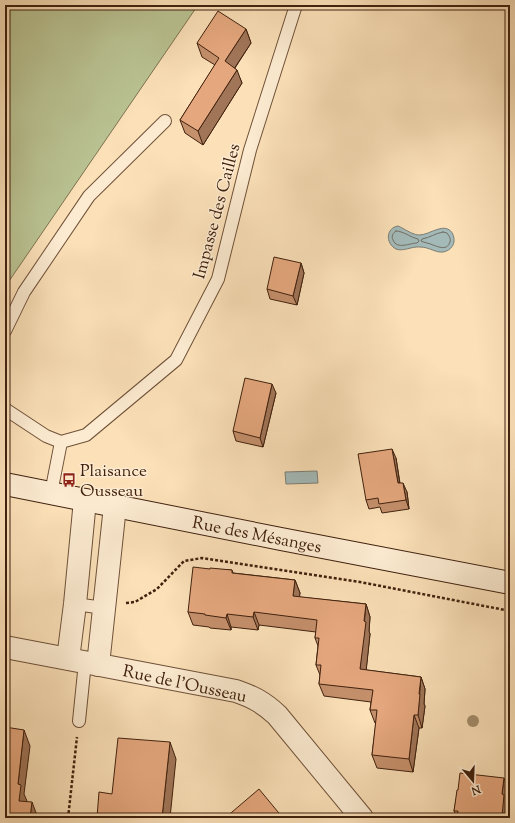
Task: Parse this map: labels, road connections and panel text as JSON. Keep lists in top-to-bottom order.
{
  "streets": {
    "street": ["Rue des Mésanges", "Rue de l'Ousseau"],
    "lane": ["Impasse des Cailles"]
  },
  "places": {
    "bus stop": ["Plaisance Ousseau"]
  },
  "north": "bottom"
}
